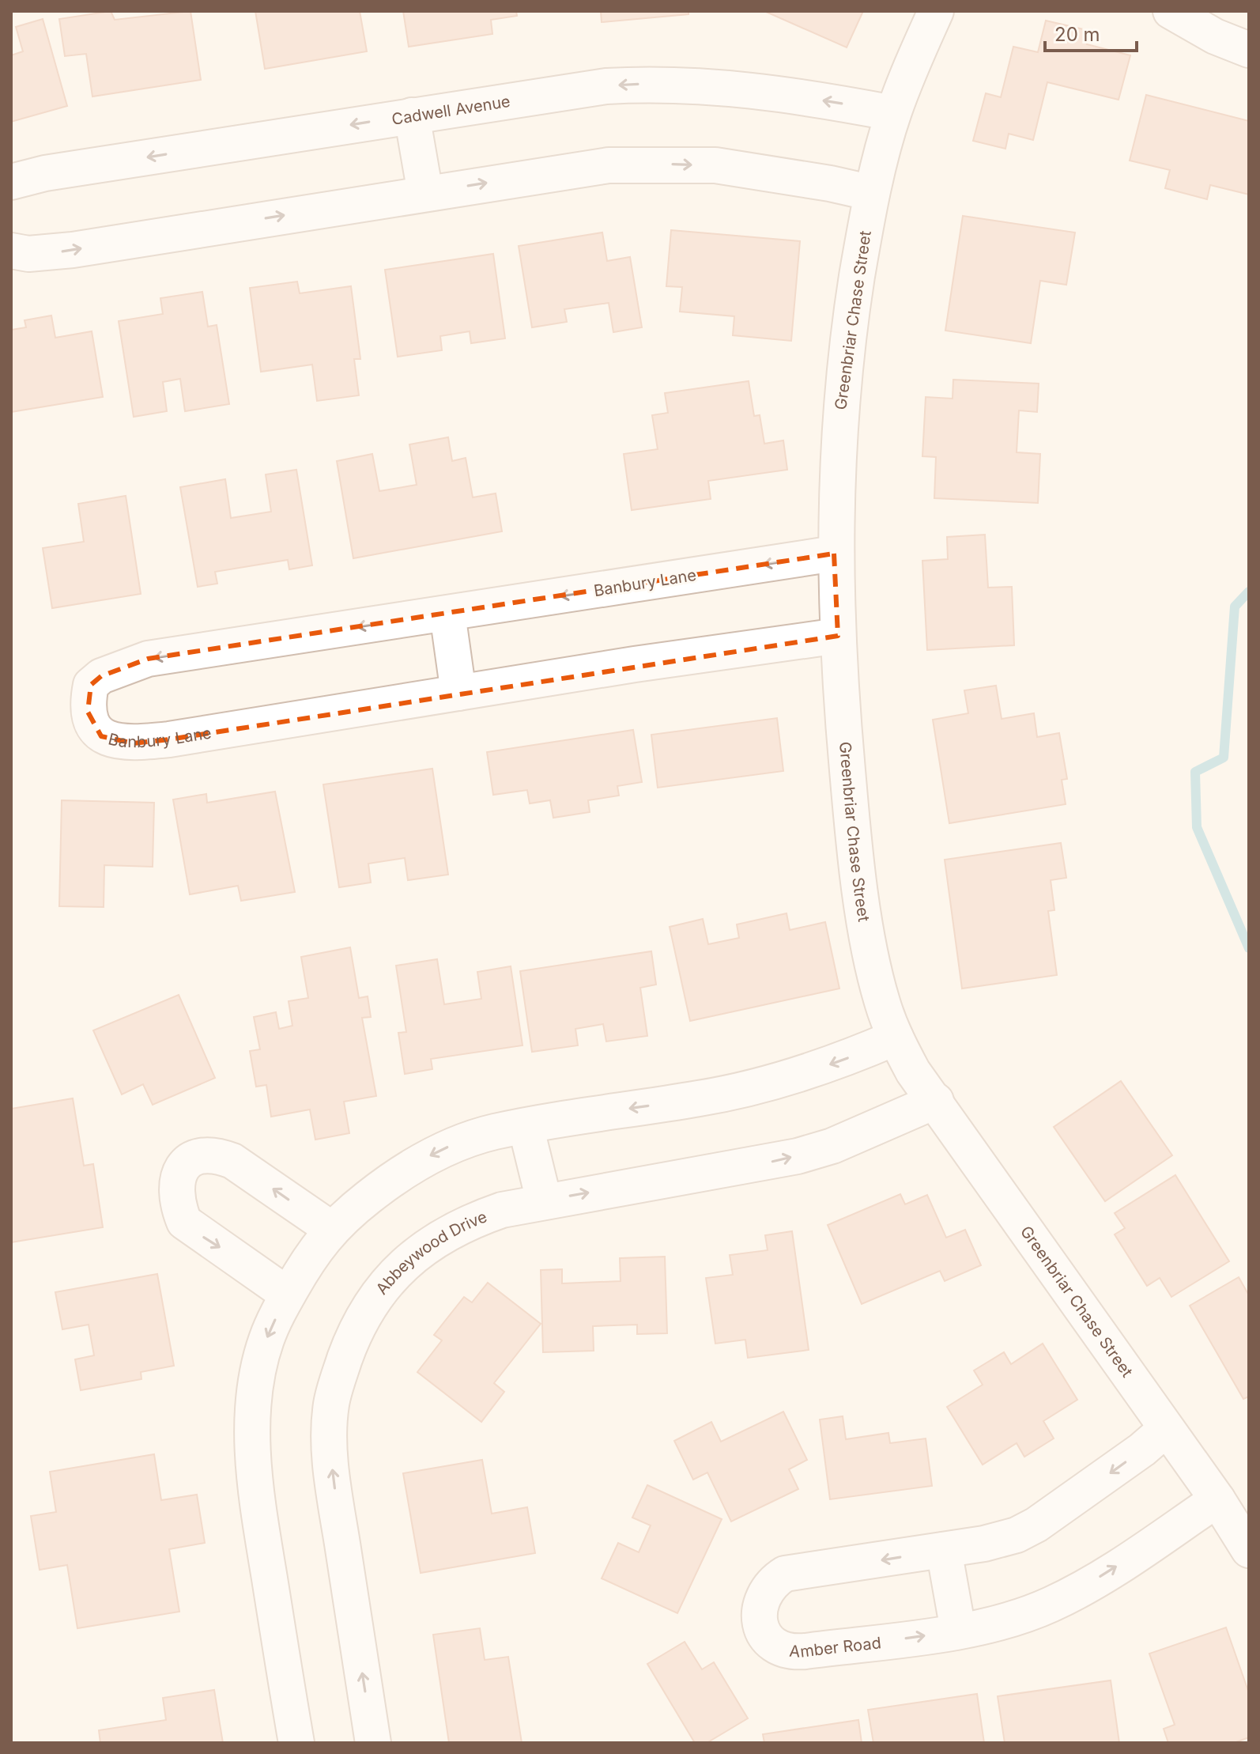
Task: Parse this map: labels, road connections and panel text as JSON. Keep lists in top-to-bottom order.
{
  "streets": {
    "street": [
      "Cadwell Avenue",
      "Greenbriar Chase Street",
      "Banbury Lane",
      "Abbeywood Drive",
      "Amber Road"
    ]
  },
  "crossings": [
    ["Cadwell Avenue", "Greenbriar Chase Street"],
    ["Greenbriar Chase Street", "Banbury Lane"],
    ["Greenbriar Chase Street", "Abbeywood Drive"],
    ["Greenbriar Chase Street", "Amber Road"]
  ],
  "one_way": ["Abbeywood Drive"],
  "scale_bar": "20 m"
}
